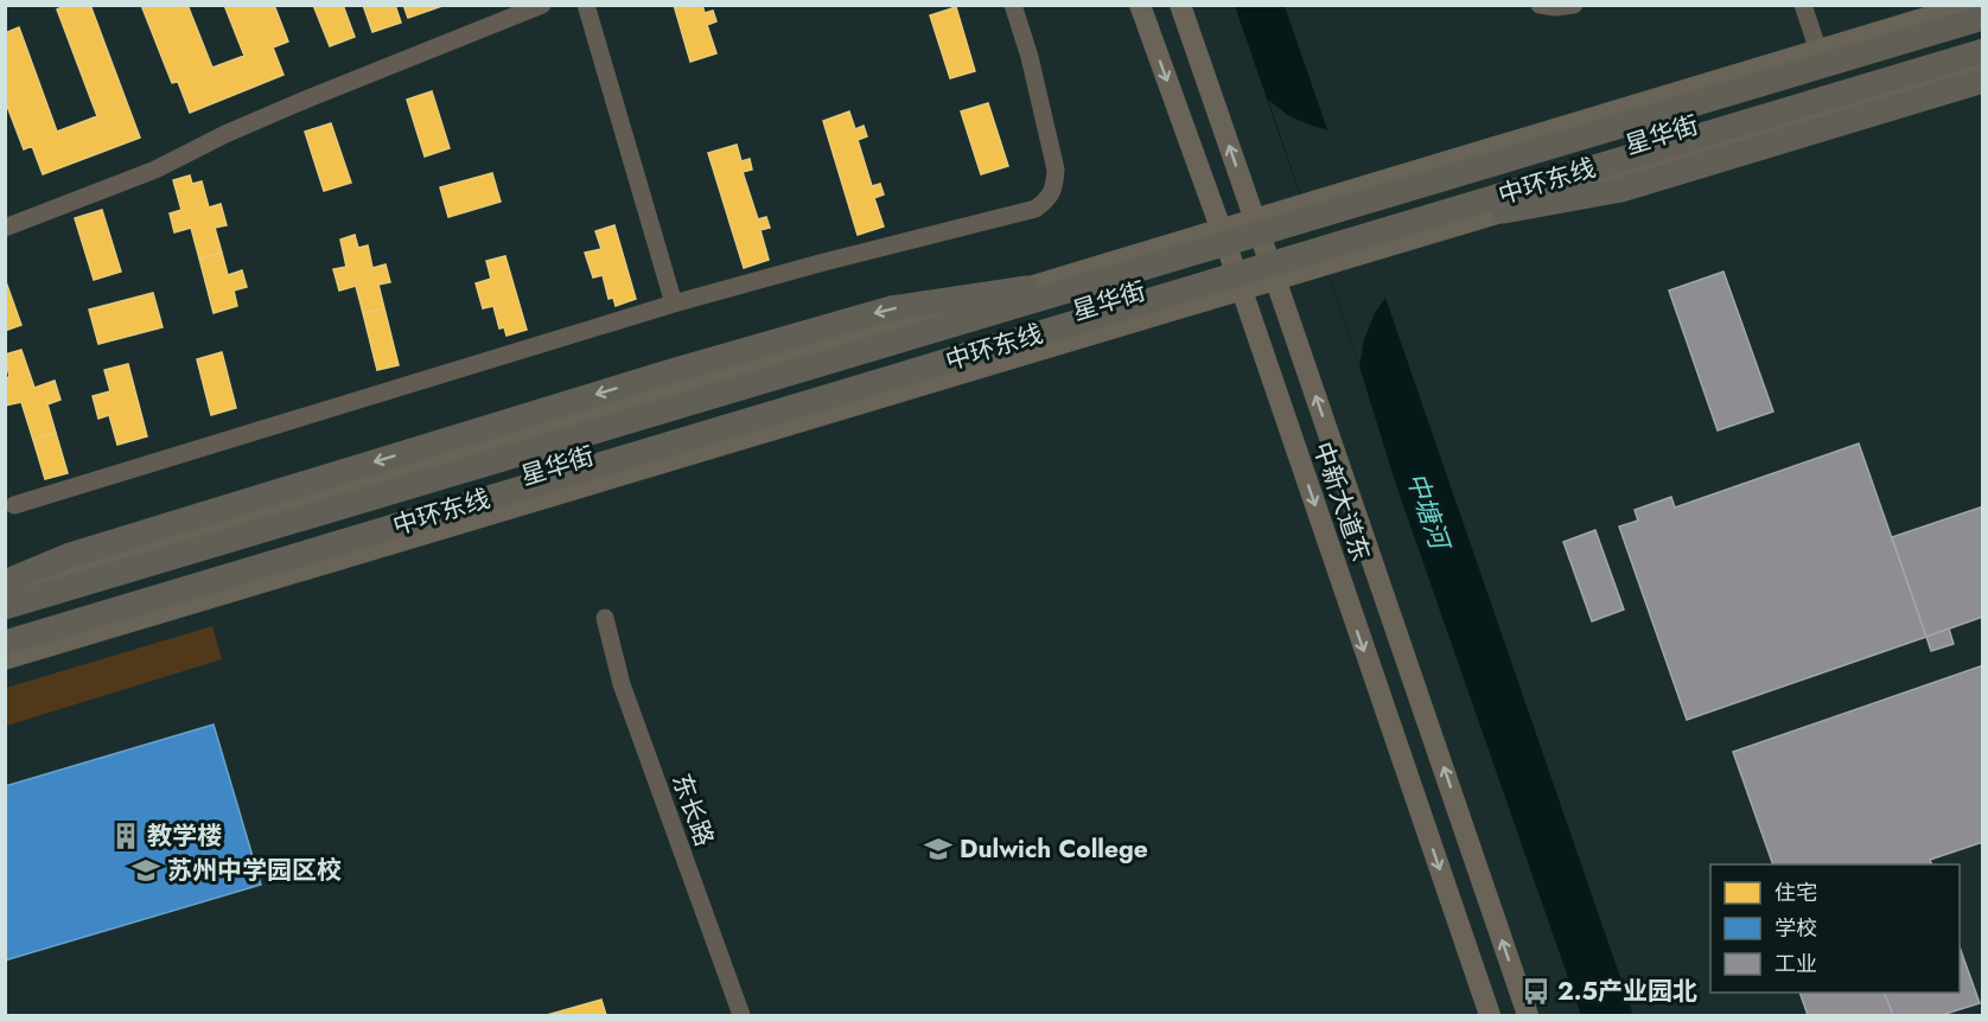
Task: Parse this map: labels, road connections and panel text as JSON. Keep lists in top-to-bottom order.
{
  "streets": {
    "highway": ["中环东线"],
    "main road": ["星华街", "中新大道东"],
    "street": ["东长路"]
  },
  "crossings": [
    ["星华街", "中新大道东"]
  ],
  "water": ["中塘河"],
  "places": {
    "building": ["教学楼"],
    "school or university": ["Dulwich College", "苏州中学园区校"],
    "bus stop": ["2.5产业园北"]
  },
  "legend": ["住宅", "学校", "工业"]
}
